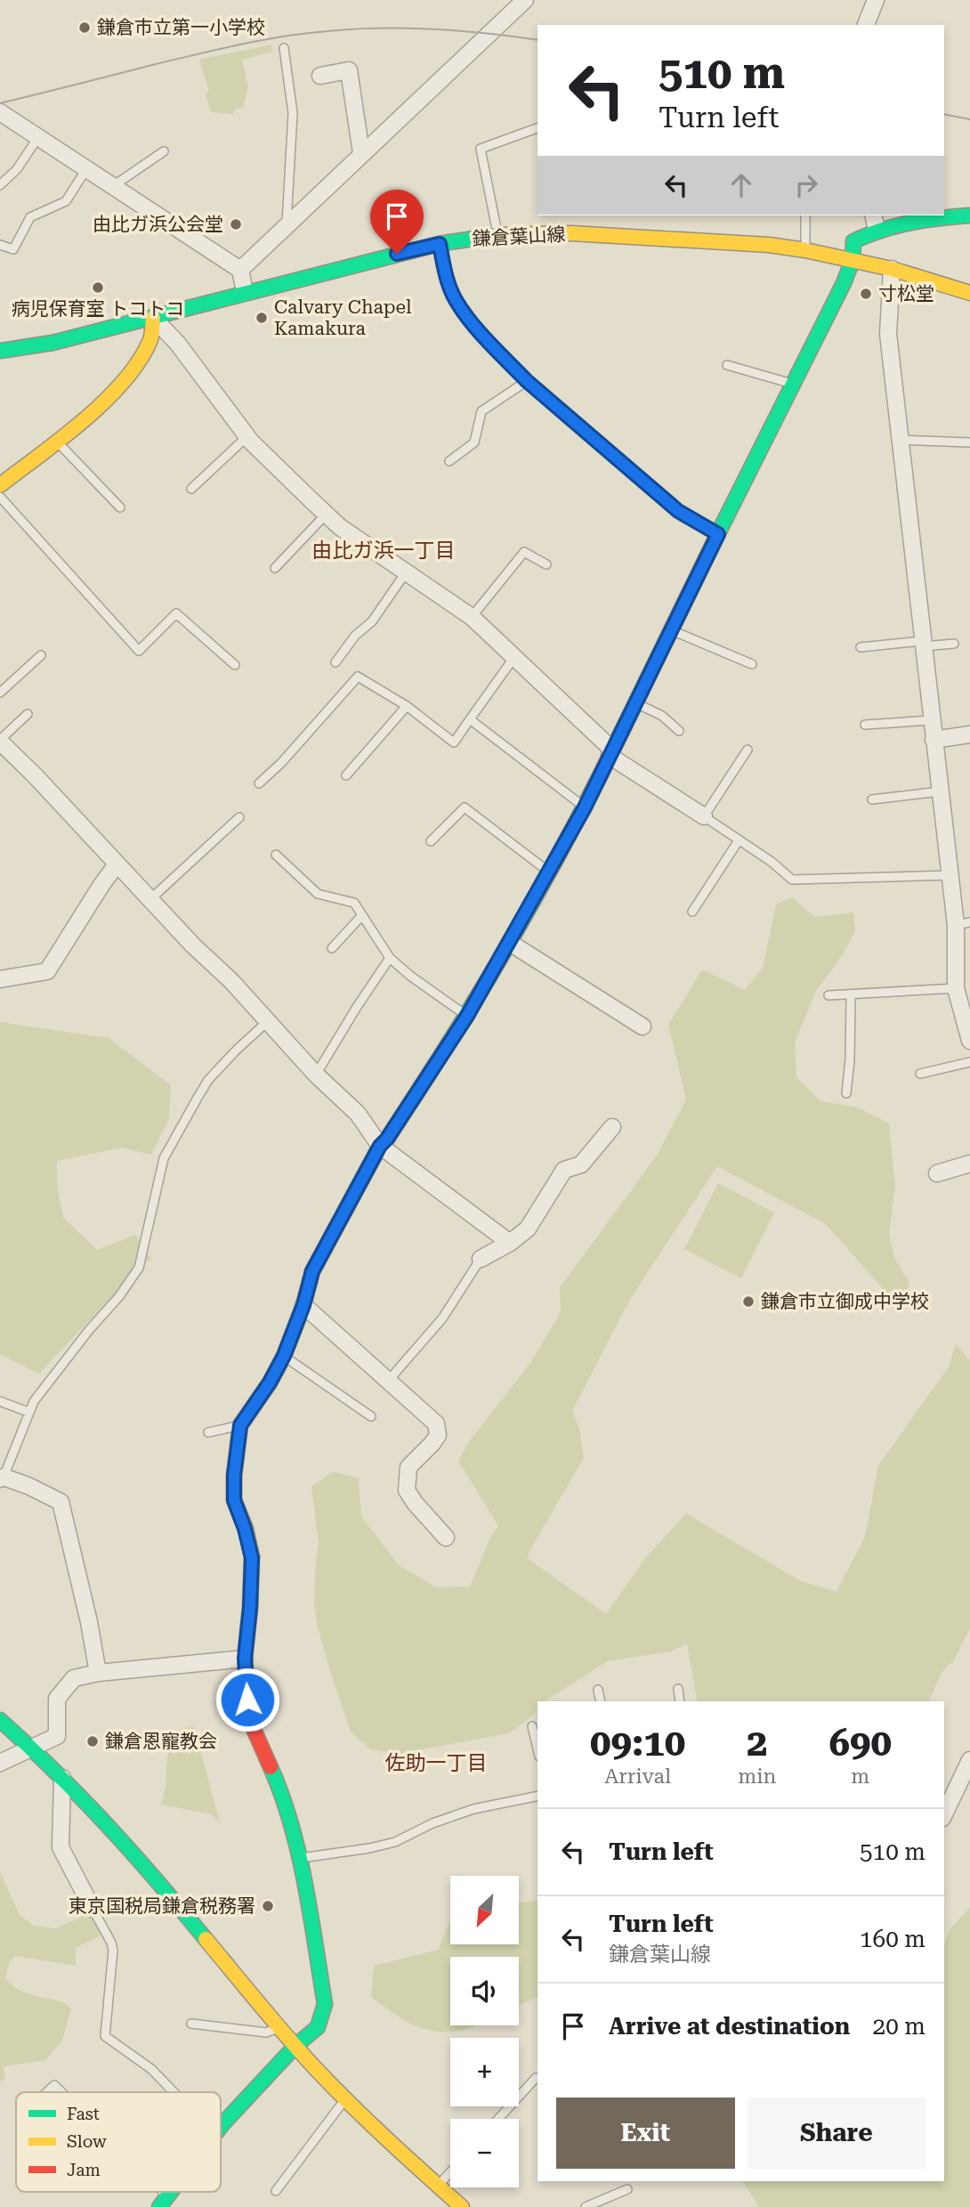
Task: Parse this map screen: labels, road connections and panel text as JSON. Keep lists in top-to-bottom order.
{
  "streets": {
    "street": ["鎌倉葉山線"]
  },
  "districts": ["由比ガ浜一丁目", "佐助一丁目"],
  "places": [
    "鎌倉市立第一小学校",
    "由比ガ浜公会堂",
    "病児保育室 トコトコ",
    "寸松堂",
    "Calvary Chapel Kamakura",
    "鎌倉市立御成中学校",
    "鎌倉恩寵教会",
    "東京国税局鎌倉税務署"
  ],
  "legend": ["Fast", "Slow", "Jam"],
  "north": "bottom left",
  "page": {
    "turn": ["510 m", "Turn left"],
    "eta": [
      "09:10",
      "Arrival",
      "2",
      "min",
      "690",
      "m"
    ],
    "list": [
      {
        "name": "Turn left",
        "value": "510 m"
      },
      {
        "name": "Turn left",
        "note": "鎌倉葉山線",
        "value": "160 m"
      },
      {
        "name": "Arrive at destination",
        "value": "20 m"
      }
    ],
    "map_buttons": ["+", "−"],
    "buttons": ["Exit", "Share"]
  }
}
